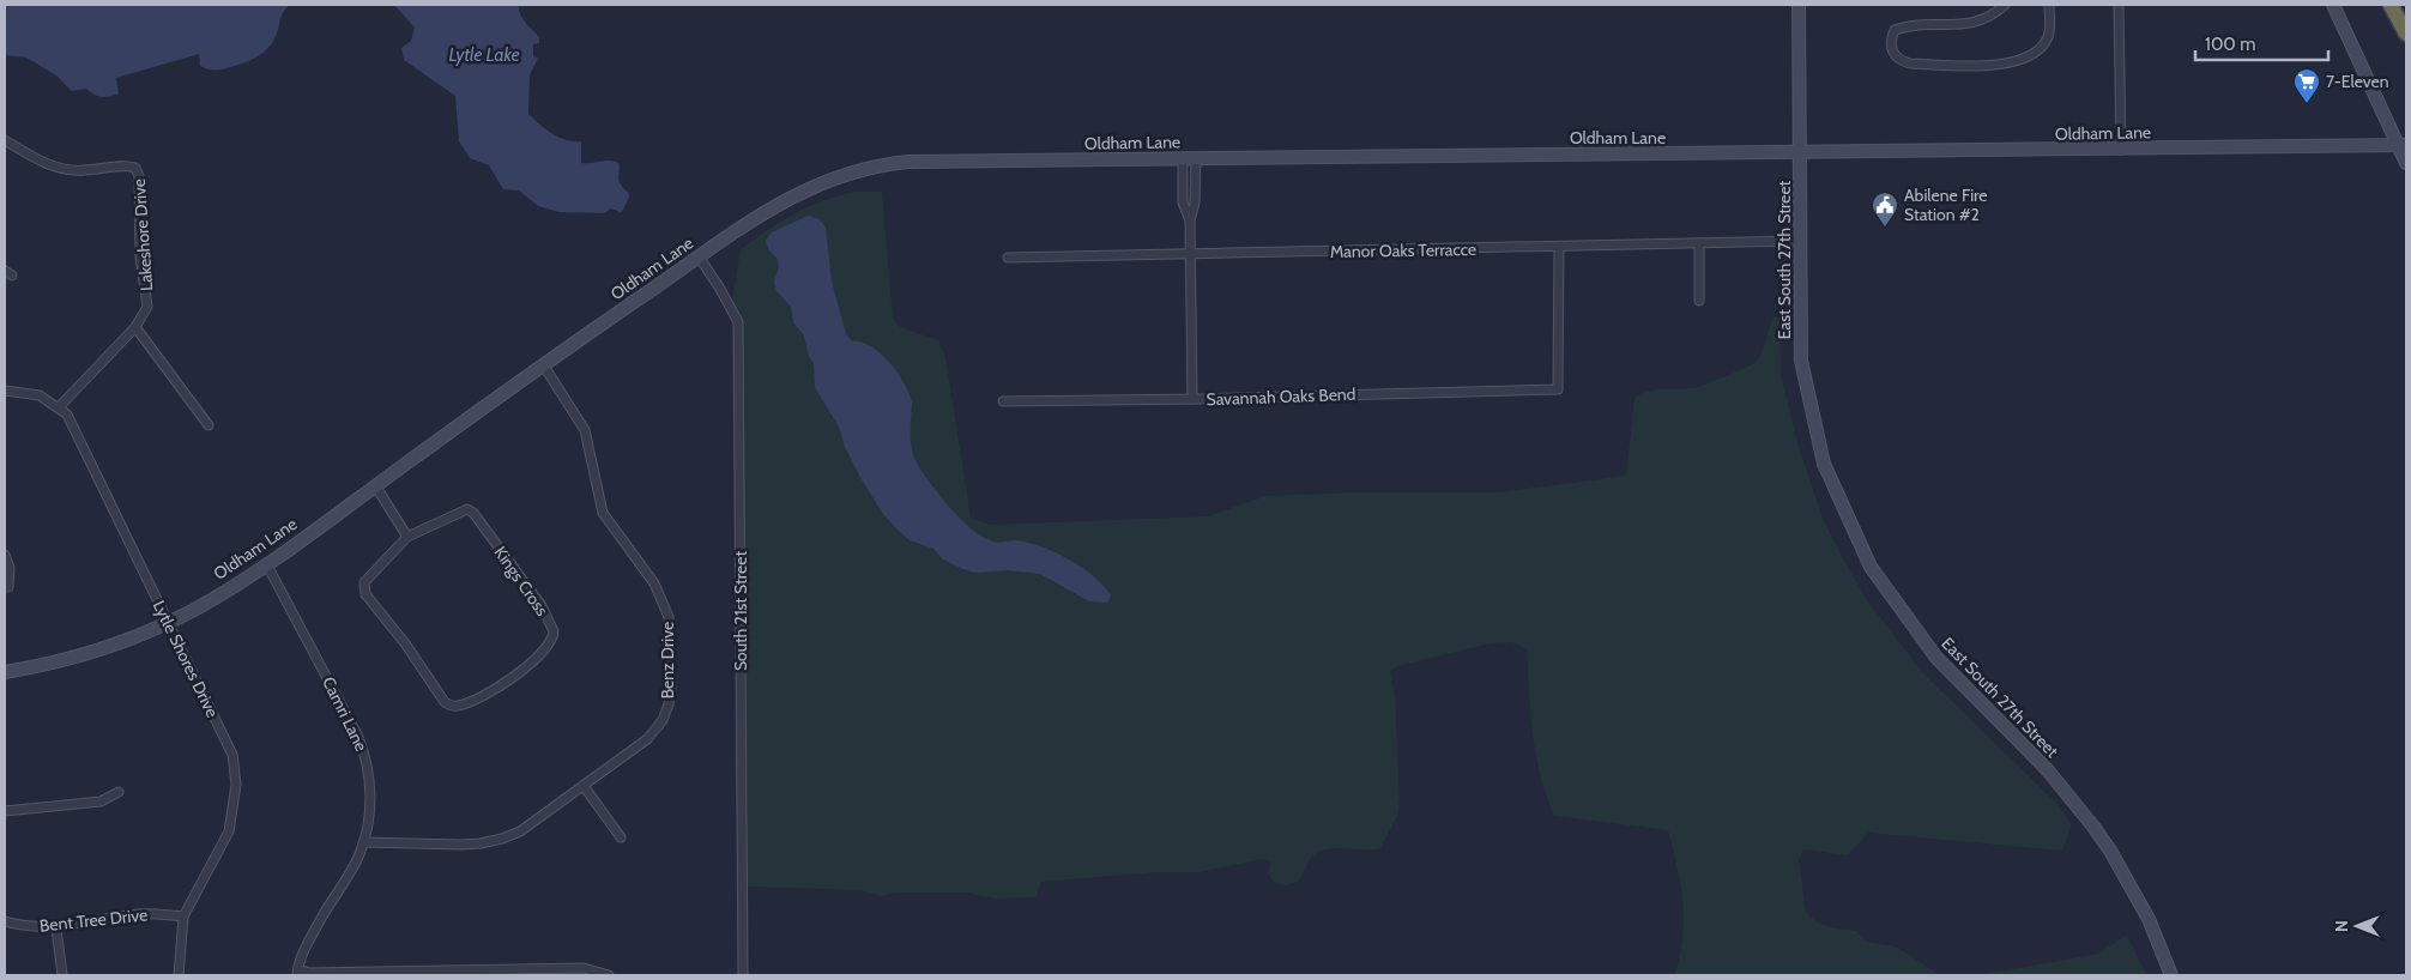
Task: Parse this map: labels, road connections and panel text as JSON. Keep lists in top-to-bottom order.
{
  "streets": {
    "main road": ["Oldham Lane", "East South 27th Street"],
    "street": [
      "Lakeshore Drive",
      "Manor Oaks Terracce",
      "Savannah Oaks Bend",
      "Kings Cross",
      "South 21st Street",
      "Lytle Shores Drive",
      "Benz Drive",
      "Camri Lane",
      "Bent Tree Drive"
    ]
  },
  "crossings": [
    ["Oldham Lane", "East South 27th Street"],
    ["Oldham Lane", "South 21st Street"],
    ["Oldham Lane", "Lytle Shores Drive"],
    ["Oldham Lane", "Benz Drive"],
    ["Oldham Lane", "Camri Lane"],
    ["Lakeshore Drive", "Lytle Shores Drive"],
    ["Manor Oaks Terracce", "East South 27th Street"],
    ["Manor Oaks Terracce", "Savannah Oaks Bend"],
    ["Lytle Shores Drive", "Bent Tree Drive"],
    ["Benz Drive", "Camri Lane"]
  ],
  "water": ["Lytle Lake"],
  "places": {
    "supermarket": ["7-Eleven"],
    "public building": ["Abilene Fire Station #2"]
  },
  "scale_bar": "100 m",
  "north": "left"
}
